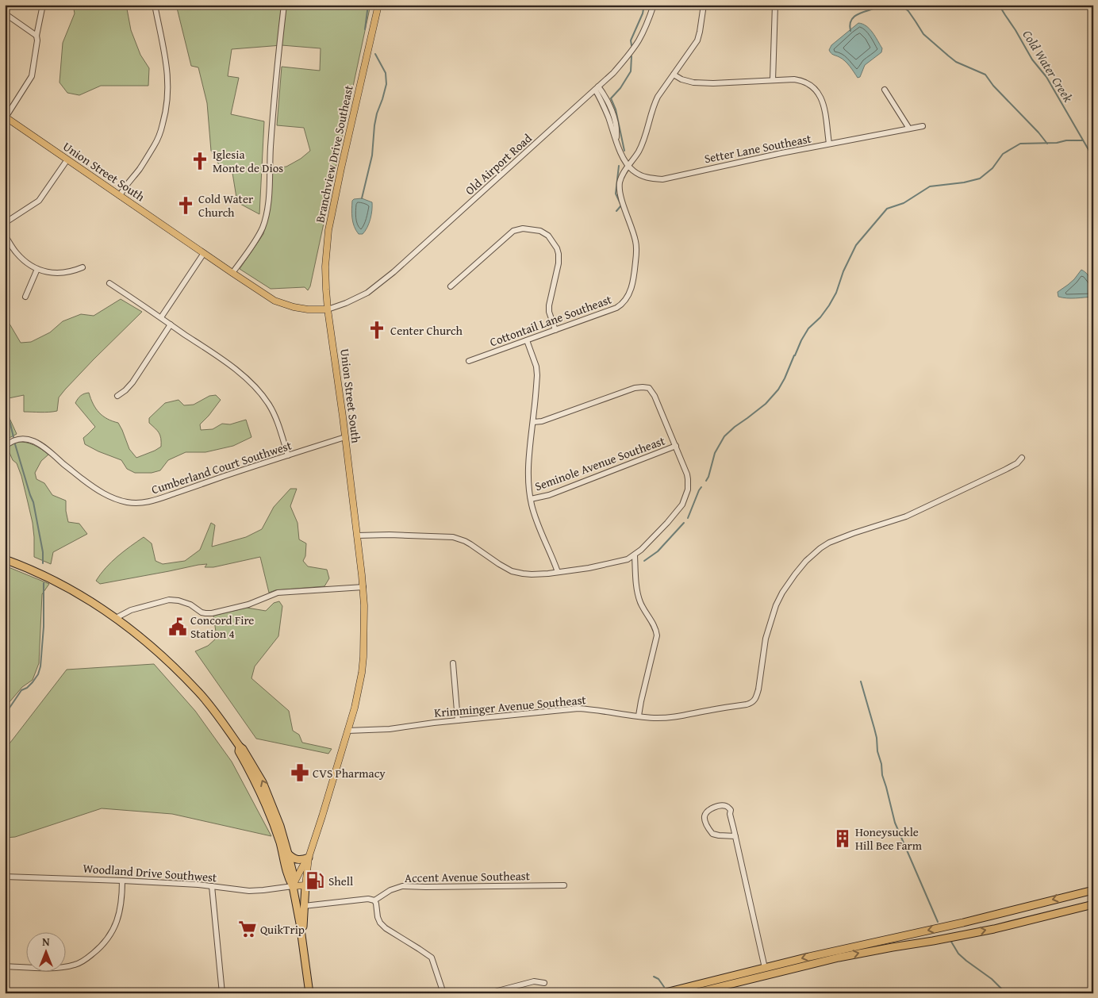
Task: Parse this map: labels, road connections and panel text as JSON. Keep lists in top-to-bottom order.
{
  "streets": {
    "main road": ["Branchview Drive Southeast", "Union Street South"],
    "street": [
      "Setter Lane Southeast",
      "Old Airport Road",
      "Cottontail Lane Southeast",
      "Seminole Avenue Southeast",
      "Cumberland Court Southwest",
      "Krimminger Avenue Southeast",
      "Woodland Drive Southwest",
      "Accent Avenue Southeast"
    ]
  },
  "crossings": [
    ["Setter Lane Southeast", "Cottontail Lane Southeast"],
    ["Branchview Drive Southeast", "Old Airport Road"],
    ["Branchview Drive Southeast", "Union Street South"],
    ["Old Airport Road", "Union Street South"],
    ["Union Street South", "Cumberland Court Southwest"],
    ["Union Street South", "Krimminger Avenue Southeast"],
    ["Union Street South", "Woodland Drive Southwest"]
  ],
  "water": ["Cold Water Creek"],
  "places": {
    "church": ["Iglesia Monte de Dios", "Cold Water Church", "Center Church"],
    "public building": ["Concord Fire Station 4"],
    "pharmacy": ["CVS Pharmacy"],
    "building": ["Honeysuckle Hill Bee Farm"],
    "fuel station": ["Shell"],
    "supermarket": ["QuikTrip"]
  },
  "north": "top"
}
